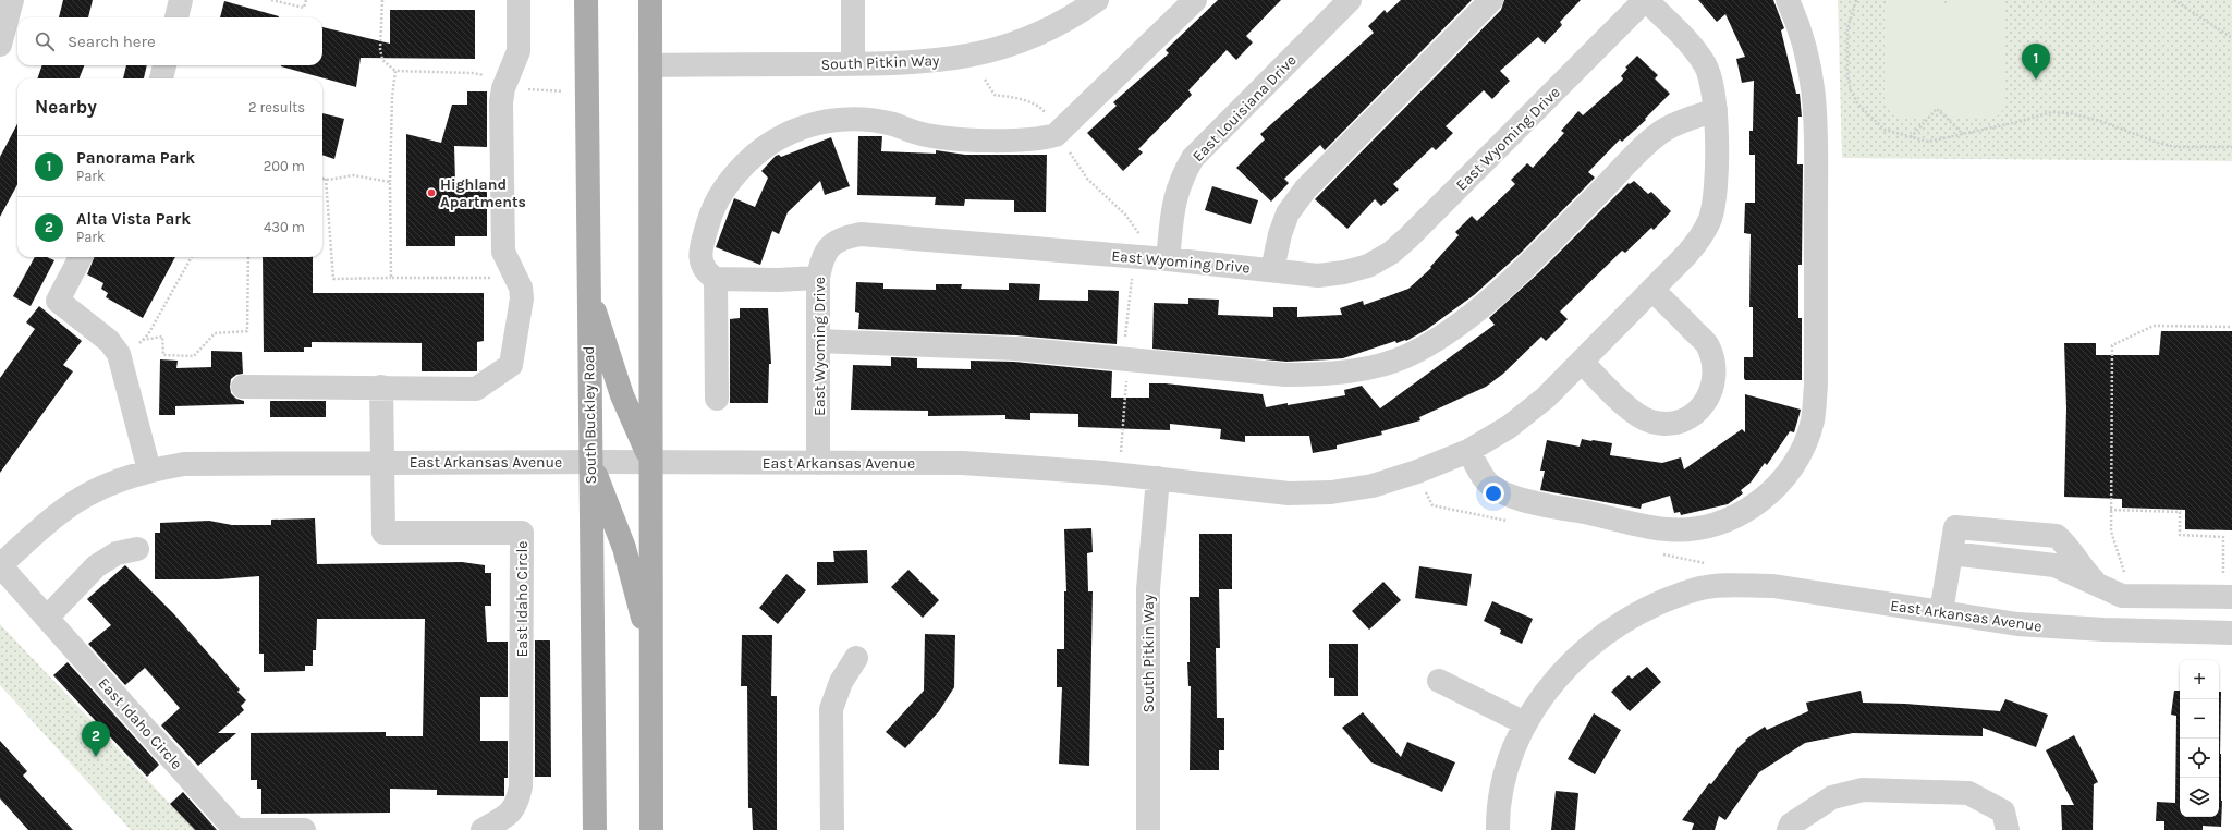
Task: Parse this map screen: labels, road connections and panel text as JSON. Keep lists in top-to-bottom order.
{
  "streets": {
    "main road": ["South Buckley Road"],
    "street": [
      "South Pitkin Way",
      "East Louisiana Drive",
      "East Wyoming Drive",
      "East Arkansas Avenue",
      "East Idaho Circle"
    ]
  },
  "crossings": [
    ["South Pitkin Way", "East Arkansas Avenue"],
    ["East Louisiana Drive", "East Wyoming Drive"],
    ["East Wyoming Drive", "East Arkansas Avenue"],
    ["South Buckley Road", "East Arkansas Avenue"],
    ["East Arkansas Avenue", "East Idaho Circle"]
  ],
  "places": ["Highland Apartments"],
  "page": {
    "search": "Search here",
    "pins": ["1", "2"],
    "heading": ["Nearby", "2 results"],
    "list": [
      {
        "mark": "1",
        "name": "Panorama Park",
        "note": "Park",
        "value": "200 m"
      },
      {
        "mark": "2",
        "name": "Alta Vista Park",
        "note": "Park",
        "value": "430 m"
      }
    ],
    "map_buttons": ["+", "−"]
  }
}
